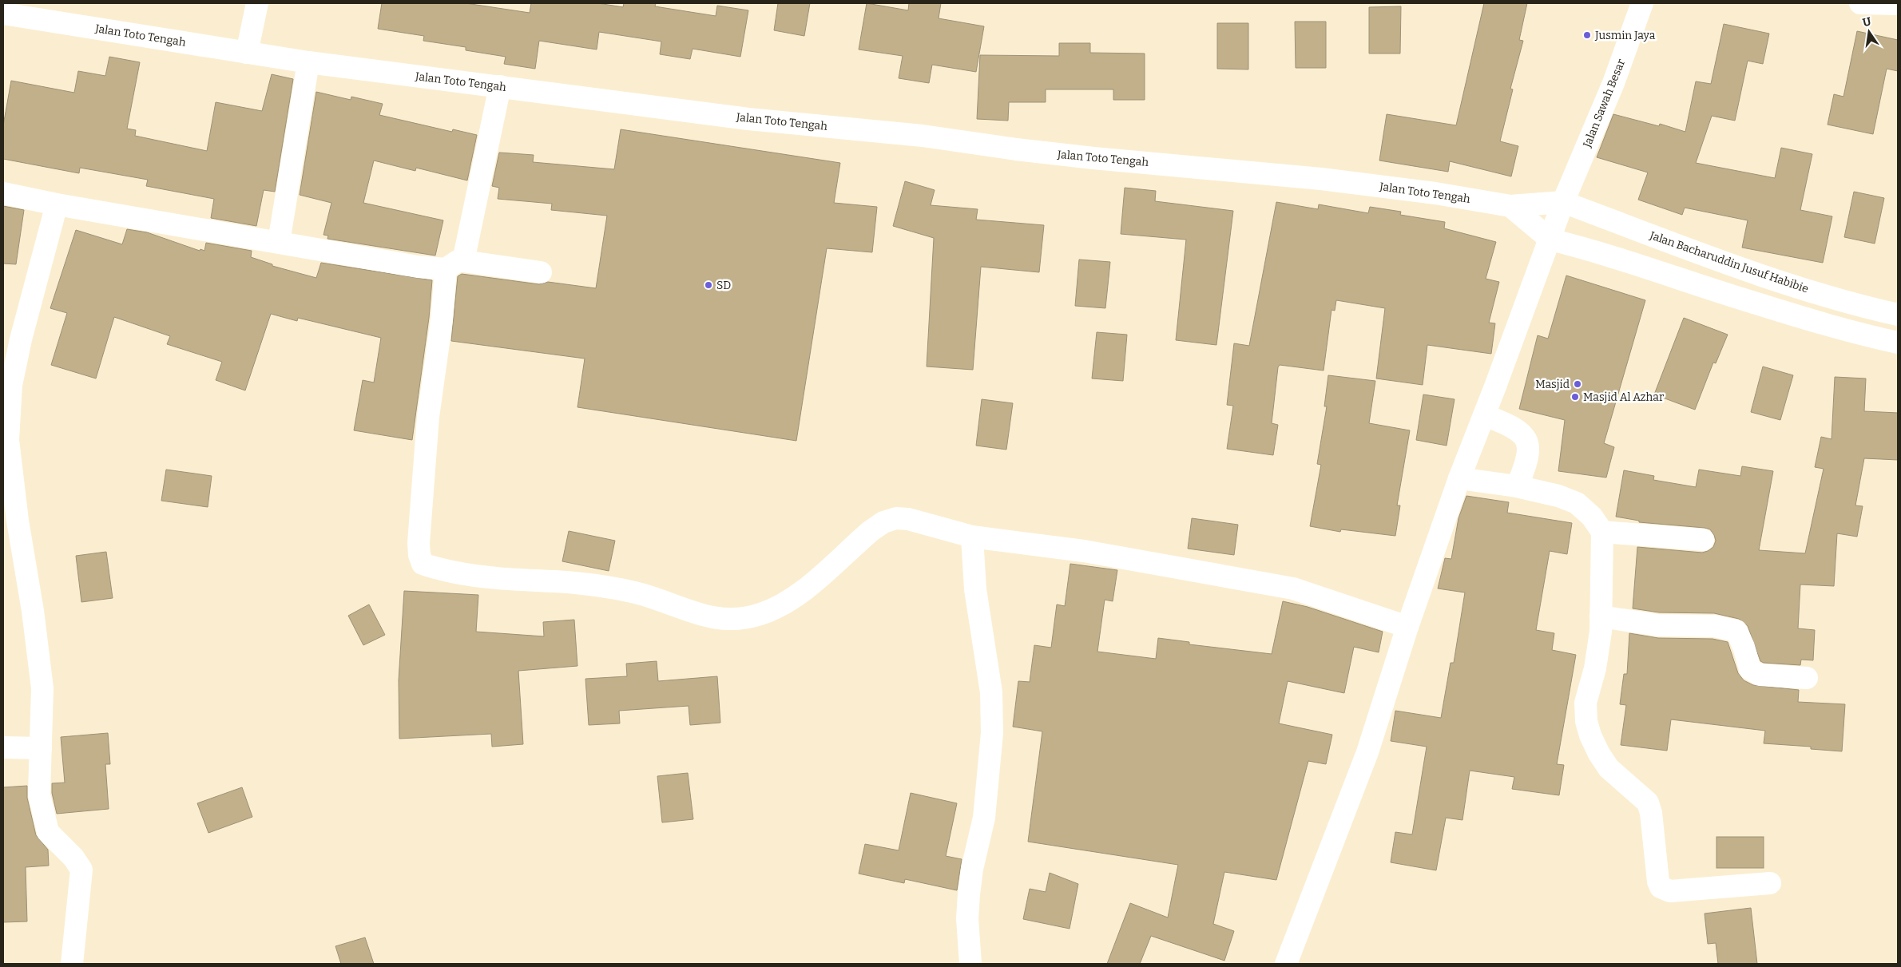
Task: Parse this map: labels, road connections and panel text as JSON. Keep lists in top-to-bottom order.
{
  "streets": {
    "street": ["Jalan Toto Tengah", "Jalan Sawah Besar", "Jalan Bacharuddin Jusuf Habibie"]
  },
  "crossings": [
    ["Jalan Toto Tengah", "Jalan Sawah Besar"],
    ["Jalan Toto Tengah", "Jalan Bacharuddin Jusuf Habibie"],
    ["Jalan Sawah Besar", "Jalan Bacharuddin Jusuf Habibie"]
  ],
  "places": [
    "Jusmin Jaya",
    "SD",
    "Masjid",
    "Masjid Al Azhar"
  ],
  "north": "top"
}
